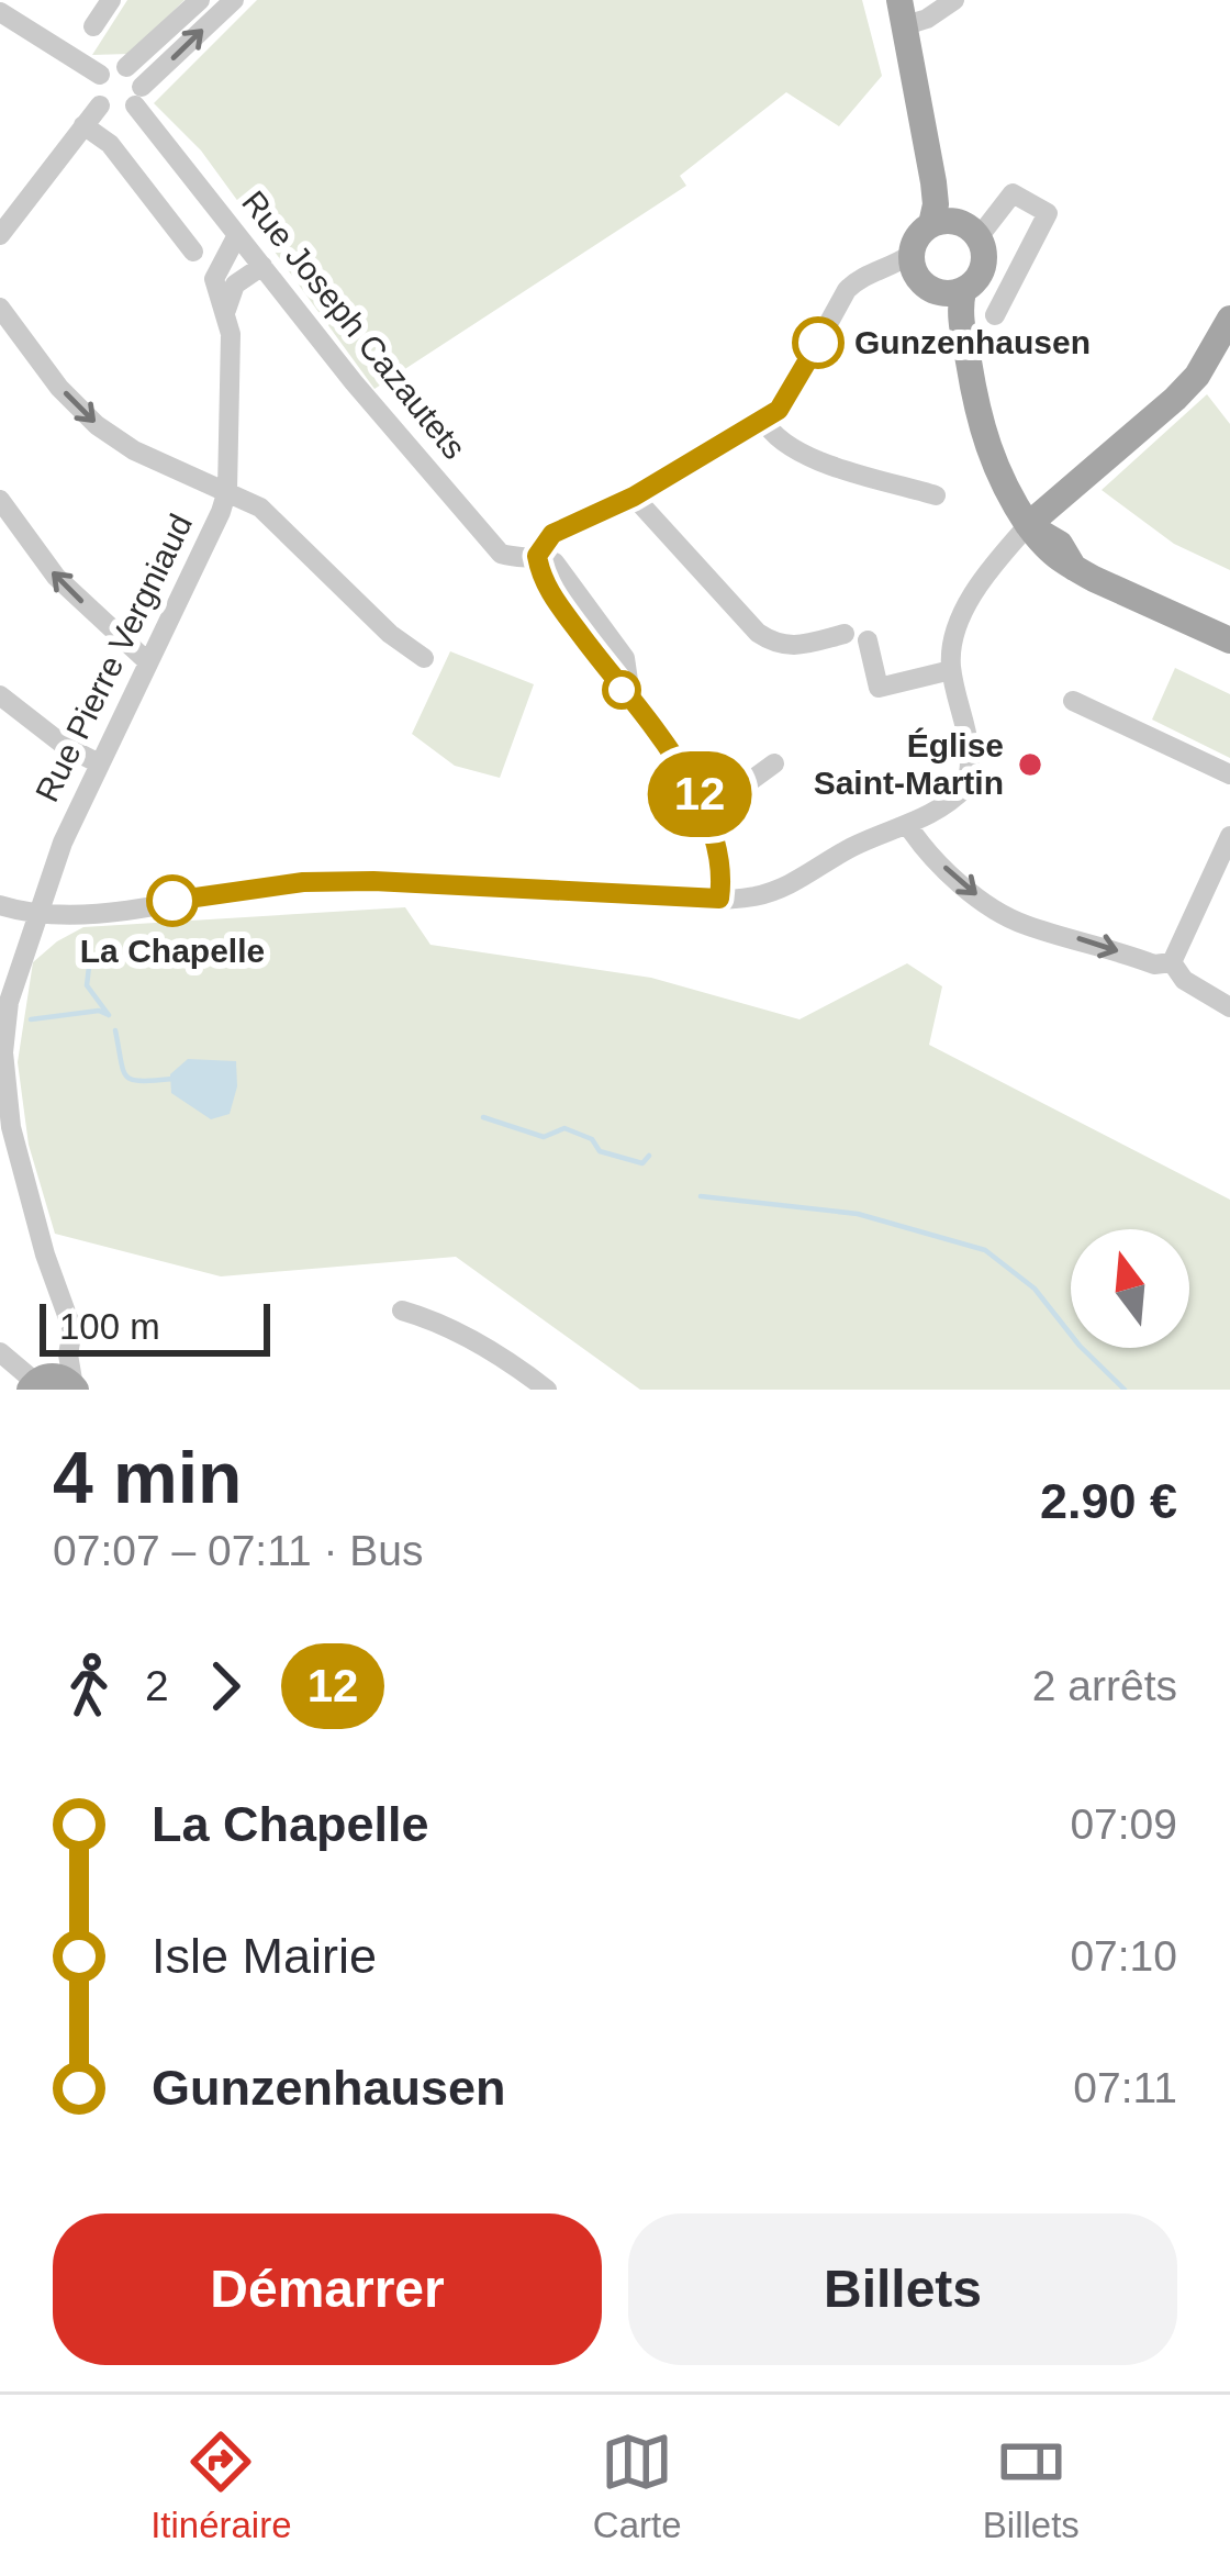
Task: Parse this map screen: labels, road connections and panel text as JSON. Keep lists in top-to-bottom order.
{
  "streets": {
    "street": ["Rue Joseph Cazautets", "Rue Pierre Vergniaud"]
  },
  "places": ["Gunzenhausen", "Église Saint-Martin", "La Chapelle"],
  "lines": ["bus line 12"],
  "scale_bar": "100 m",
  "north": "top",
  "page": {
    "on_map": "12",
    "scale": "100 m",
    "heading": ["4 min", "07:07 – 07:11 · Bus", "2.90 €"],
    "legs": ["2", "12", "2 arrêts"],
    "list": [
      {
        "name": "La Chapelle",
        "value": "07:09"
      },
      {
        "name": "Isle Mairie",
        "value": "07:10"
      },
      {
        "name": "Gunzenhausen",
        "value": "07:11"
      }
    ],
    "buttons": ["Démarrer", "Billets"],
    "tabs": ["Itinéraire", "Carte", "Billets"]
  }
}
